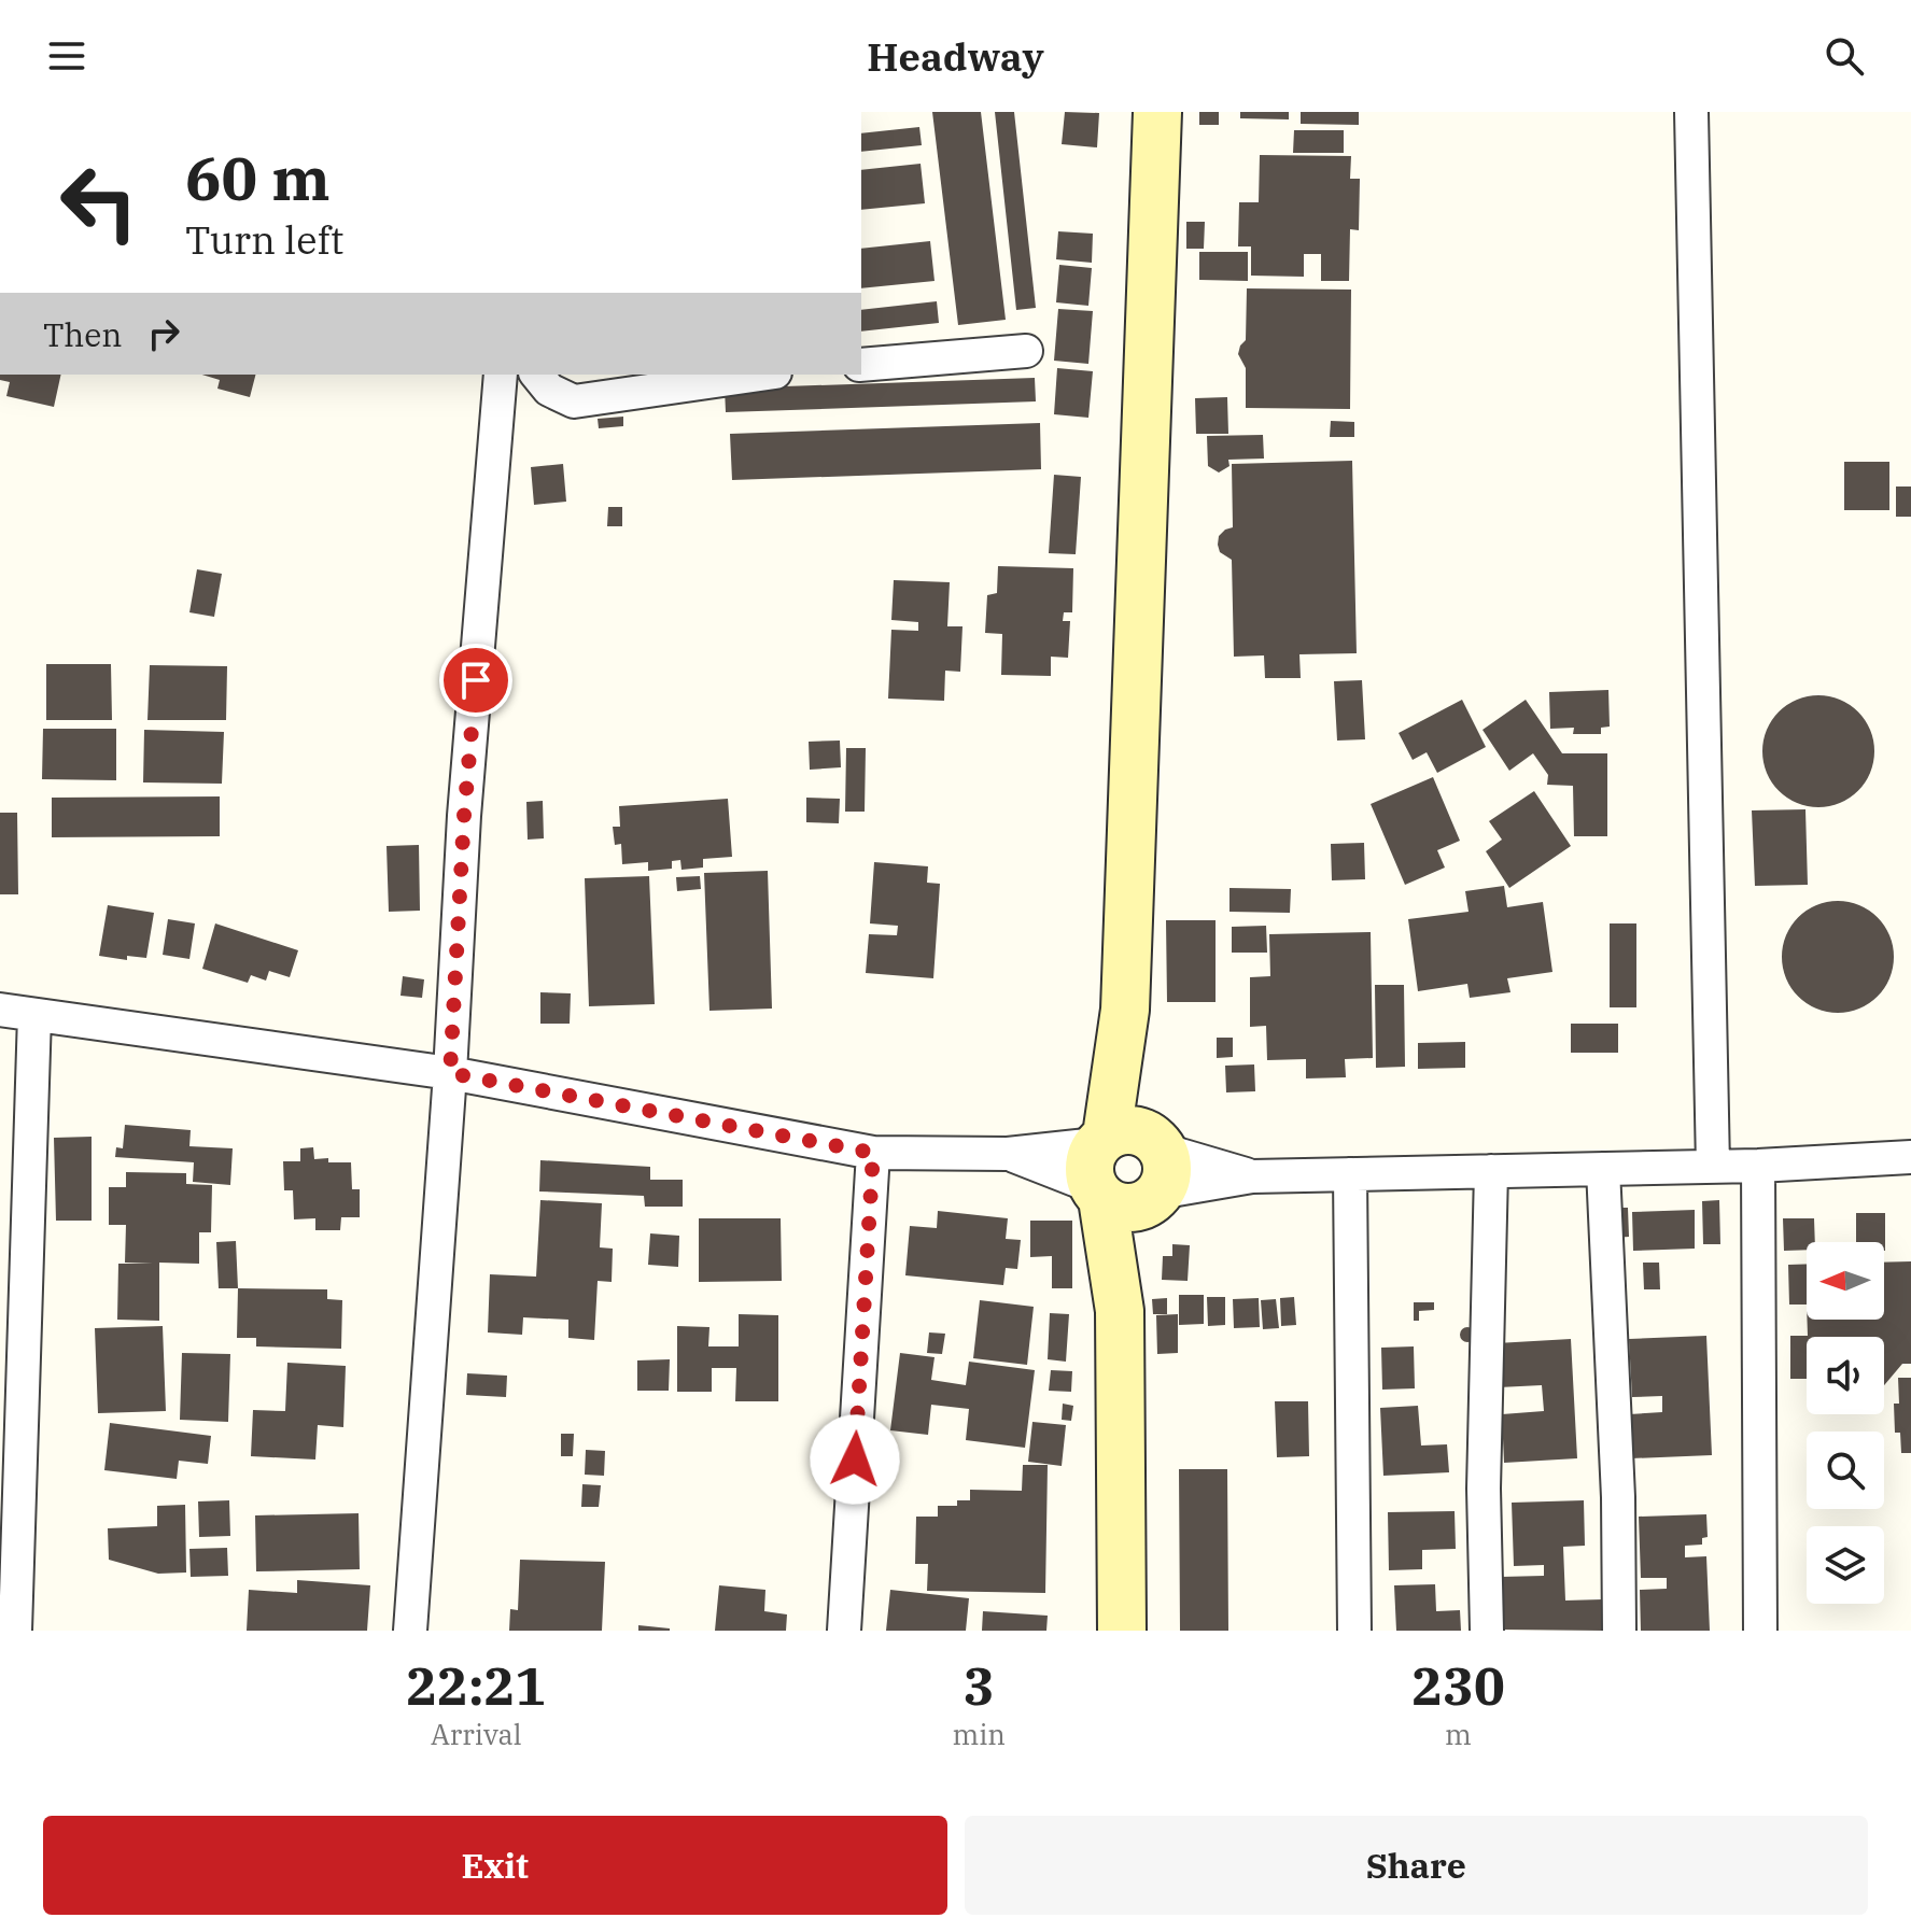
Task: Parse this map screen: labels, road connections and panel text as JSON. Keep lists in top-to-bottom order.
{
  "north": "left",
  "page": {
    "header": "Headway",
    "turn": ["60 m", "Turn left"],
    "then": "Then",
    "eta": [
      "22:21",
      "Arrival",
      "3",
      "min",
      "230",
      "m"
    ],
    "buttons": ["Exit", "Share"]
  }
}
